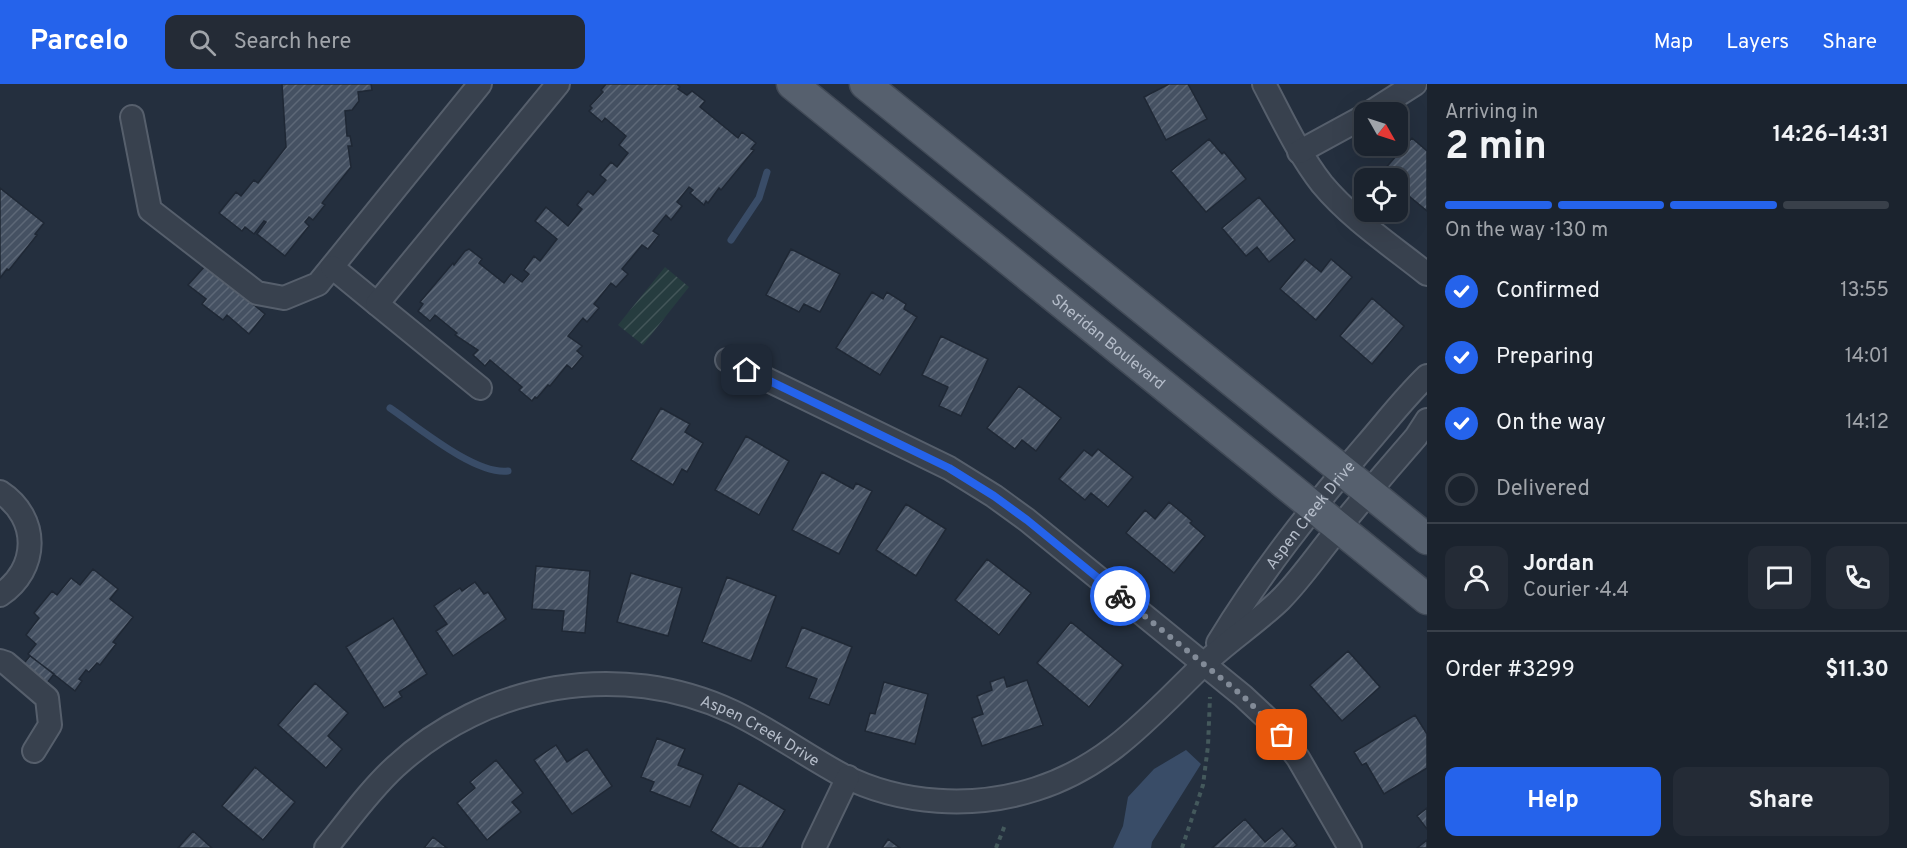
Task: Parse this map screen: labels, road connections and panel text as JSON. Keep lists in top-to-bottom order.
{
  "streets": {
    "main road": ["Sheridan Boulevard"],
    "street": ["Aspen Creek Drive"]
  },
  "crossings": [
    ["Sheridan Boulevard", "Aspen Creek Drive"]
  ],
  "north": "bottom right",
  "page": {
    "header": "Parcelo",
    "search": "Search here",
    "nav": ["Map", "Layers", "Share"],
    "heading": ["2 min", "Arriving in", "14:26–14:31"],
    "panel": [
      "Jordan",
      "Courier · 4.4",
      "Order #3299",
      "$11.30"
    ],
    "bar": "On the way · 130 m",
    "list": [
      ["Confirmed", "13:55"],
      ["Preparing", "14:01"],
      ["On the way", "14:12"],
      "Delivered"
    ],
    "buttons": ["Help", "Share"]
  }
}
